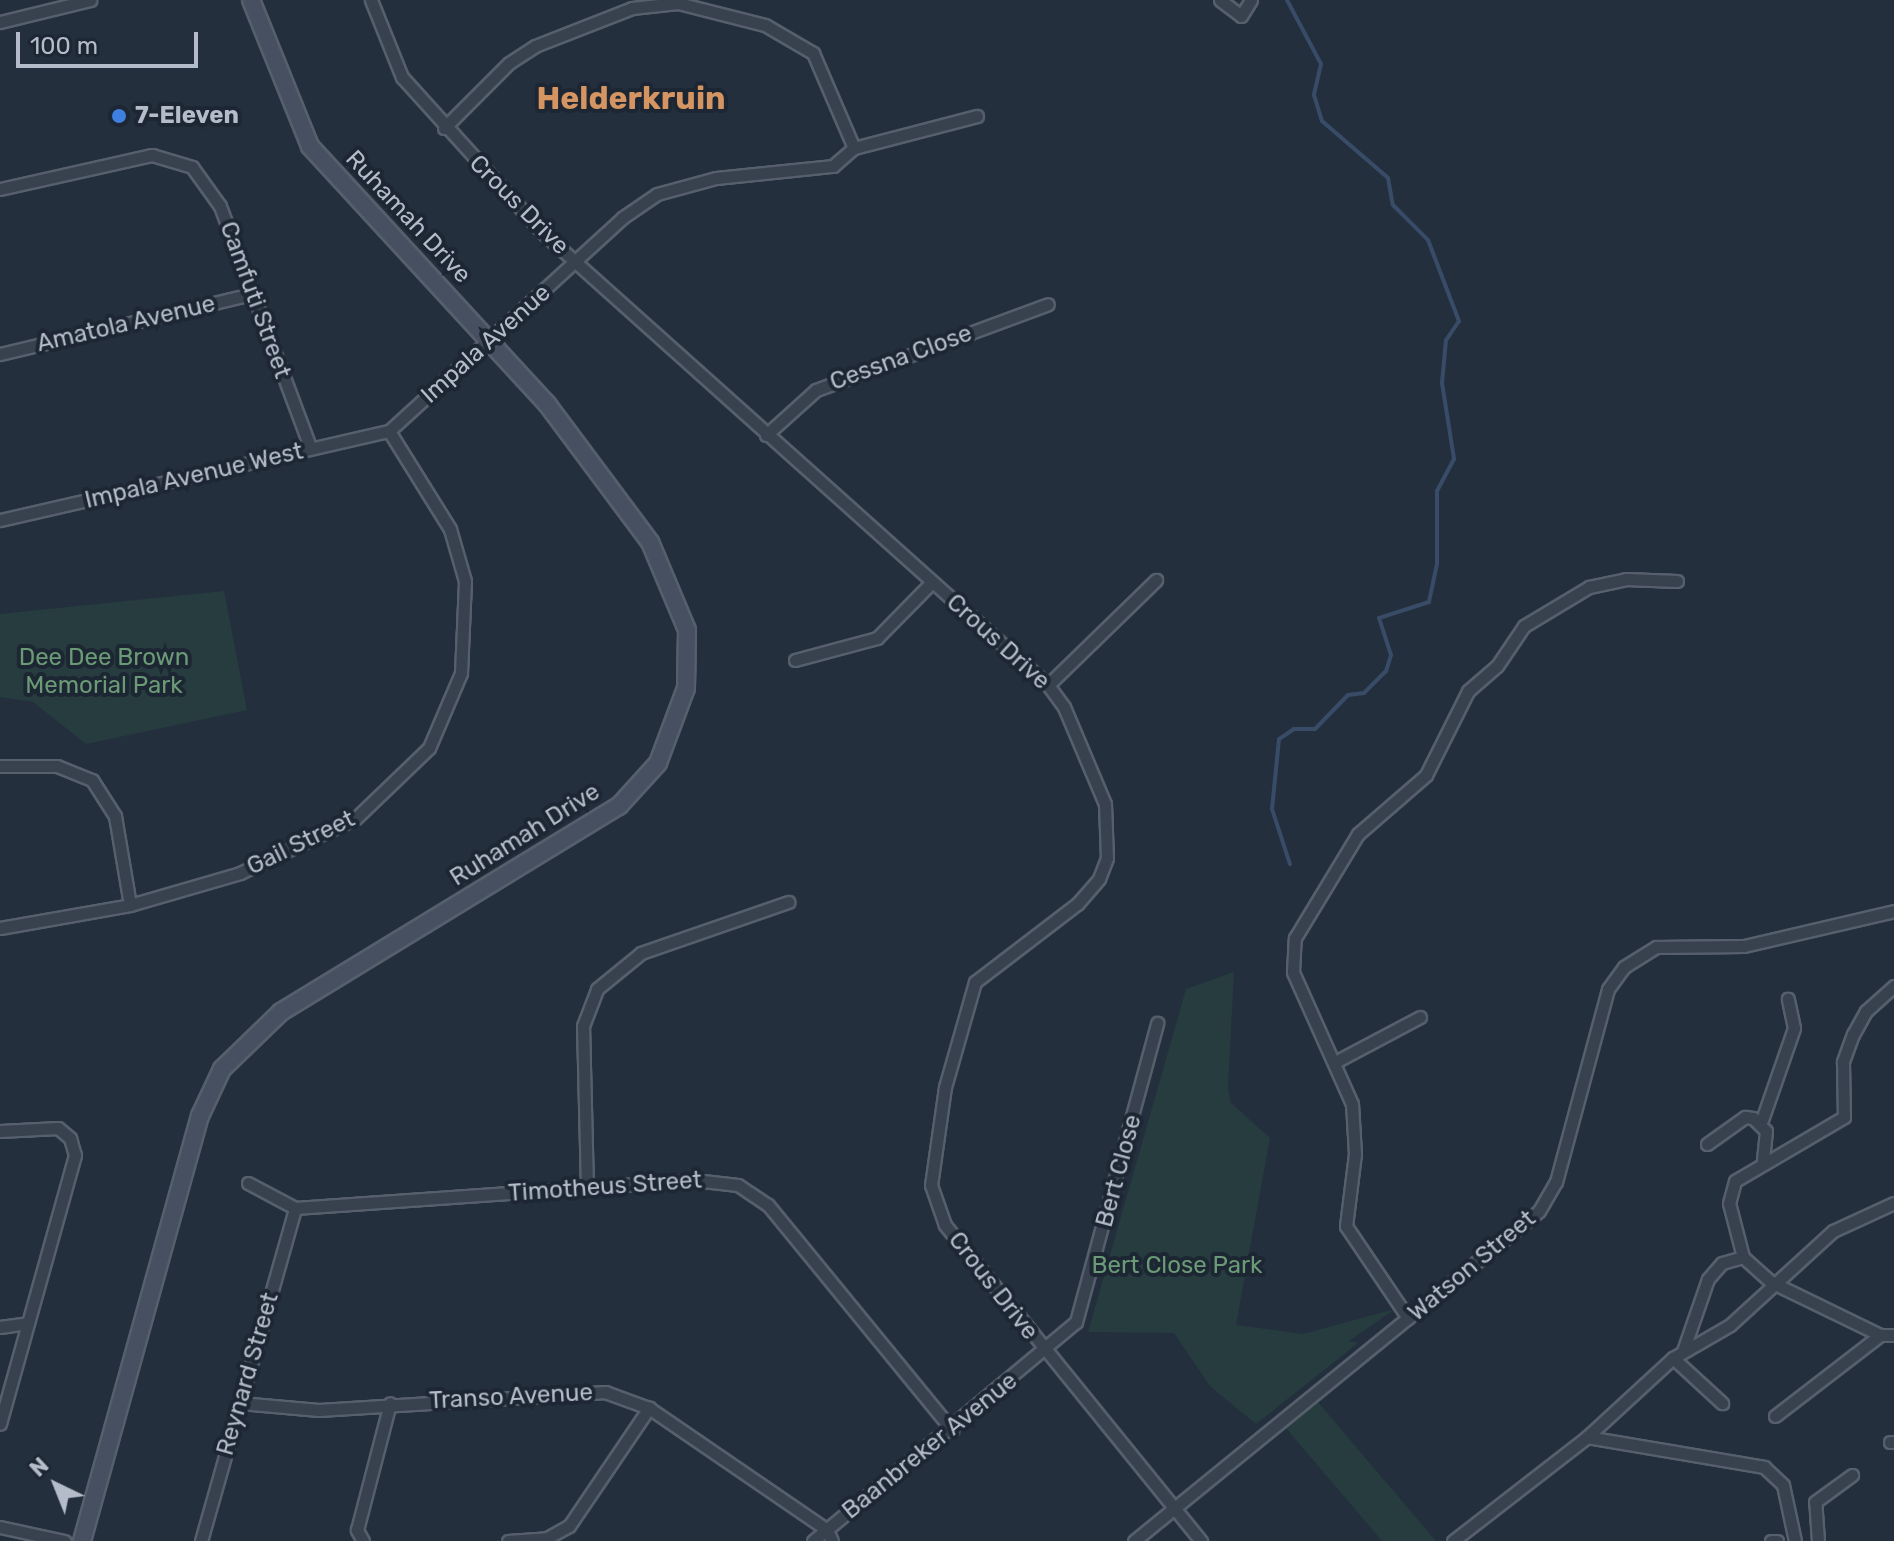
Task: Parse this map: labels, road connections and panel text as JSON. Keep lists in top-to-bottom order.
{
  "streets": {
    "street": [
      "Crous Drive",
      "Ruhamah Drive",
      "Camfuti Street",
      "Amatola Avenue",
      "Impala Avenue",
      "Cessna Close",
      "Impala Avenue West",
      "Gail Street",
      "Bert Close",
      "Timotheus Street",
      "Watson Street",
      "Reynard Street",
      "Transo Avenue",
      "Baanbreker Avenue"
    ]
  },
  "crossings": [
    ["Crous Drive", "Impala Avenue"],
    ["Crous Drive", "Cessna Close"],
    ["Crous Drive", "Bert Close"],
    ["Crous Drive", "Watson Street"],
    ["Crous Drive", "Baanbreker Avenue"],
    ["Ruhamah Drive", "Impala Avenue"],
    ["Camfuti Street", "Amatola Avenue"],
    ["Camfuti Street", "Impala Avenue West"],
    ["Impala Avenue", "Impala Avenue West"],
    ["Impala Avenue", "Gail Street"],
    ["Impala Avenue West", "Gail Street"],
    ["Bert Close", "Baanbreker Avenue"],
    ["Timotheus Street", "Reynard Street"],
    ["Timotheus Street", "Baanbreker Avenue"],
    ["Reynard Street", "Transo Avenue"],
    ["Transo Avenue", "Baanbreker Avenue"]
  ],
  "districts": ["Helderkruin"],
  "parks": ["Dee Dee Brown Memorial Park", "Bert Close Park"],
  "places": ["7-Eleven"],
  "scale_bar": "100 m",
  "north": "top left"
}
